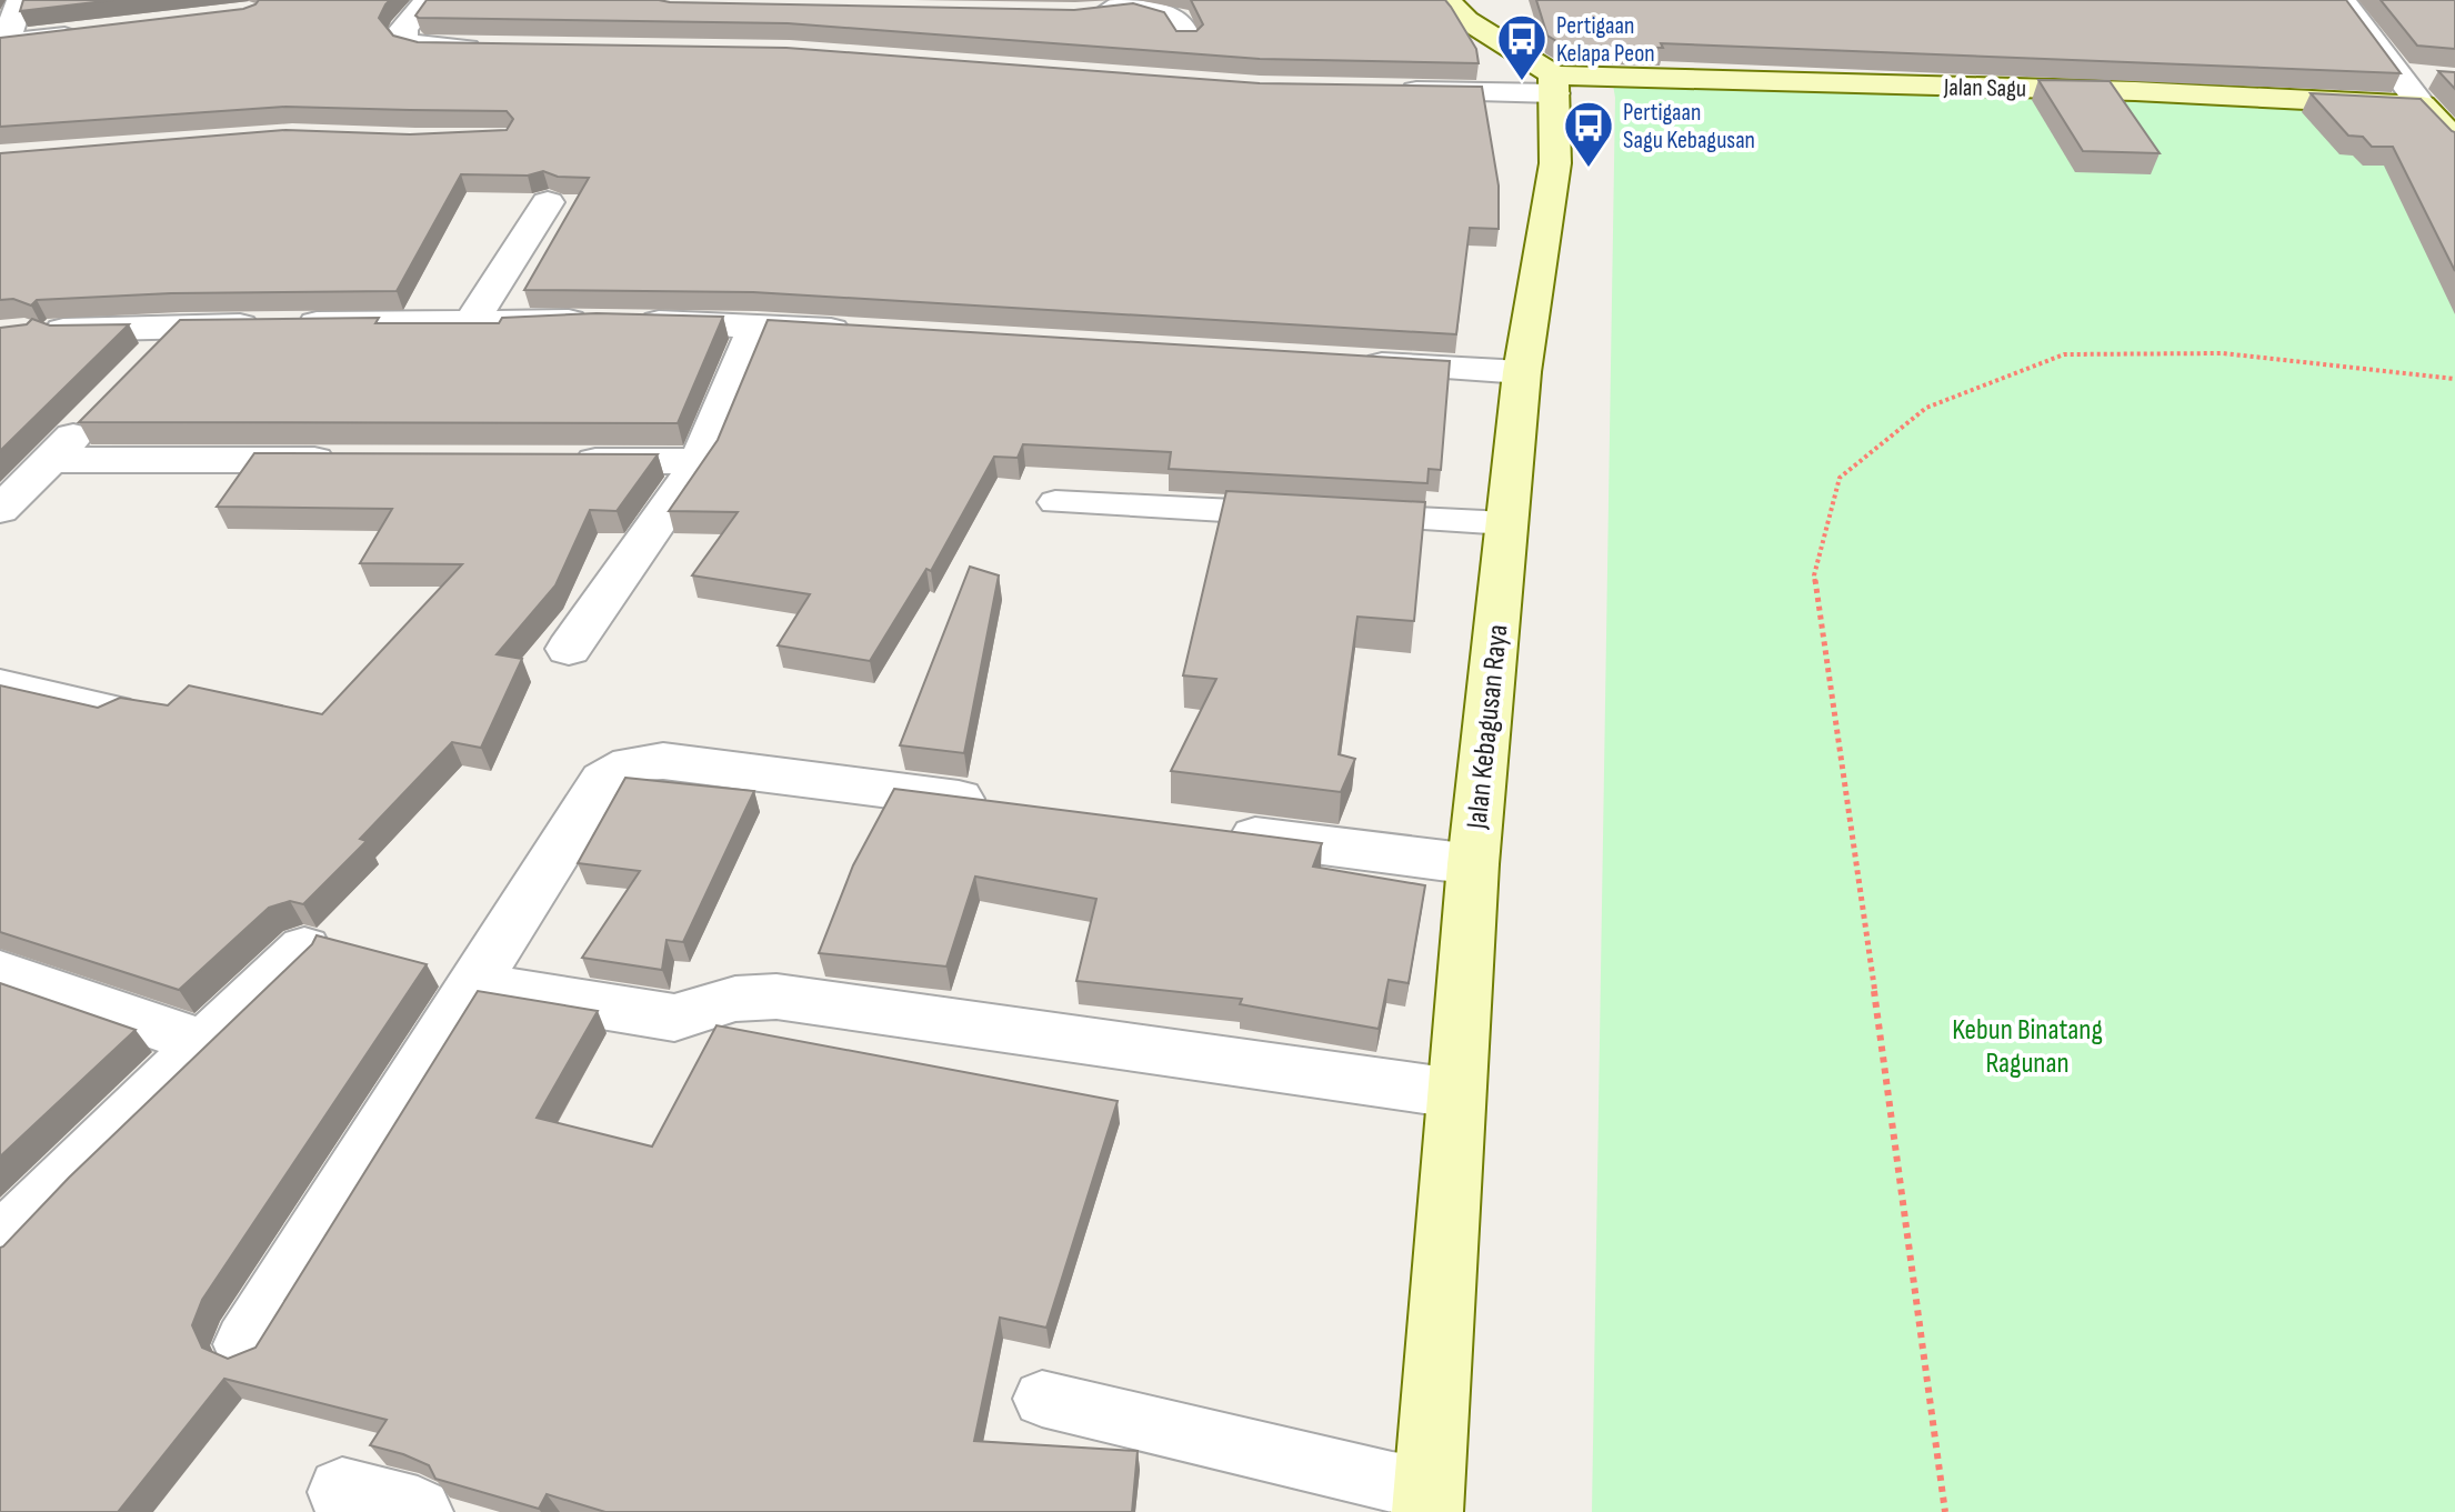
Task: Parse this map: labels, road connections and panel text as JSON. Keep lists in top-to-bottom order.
{
  "streets": {
    "main road": ["Jalan Sagu", "Jalan Kebagusan Raya"]
  },
  "crossings": [
    ["Jalan Sagu", "Jalan Kebagusan Raya"]
  ],
  "parks": ["Kebun Binatang Ragunan"],
  "places": {
    "bus stop": ["Pertigaan Kelapa Peon", "Pertigaan Sagu Kebagusan"]
  }
}
